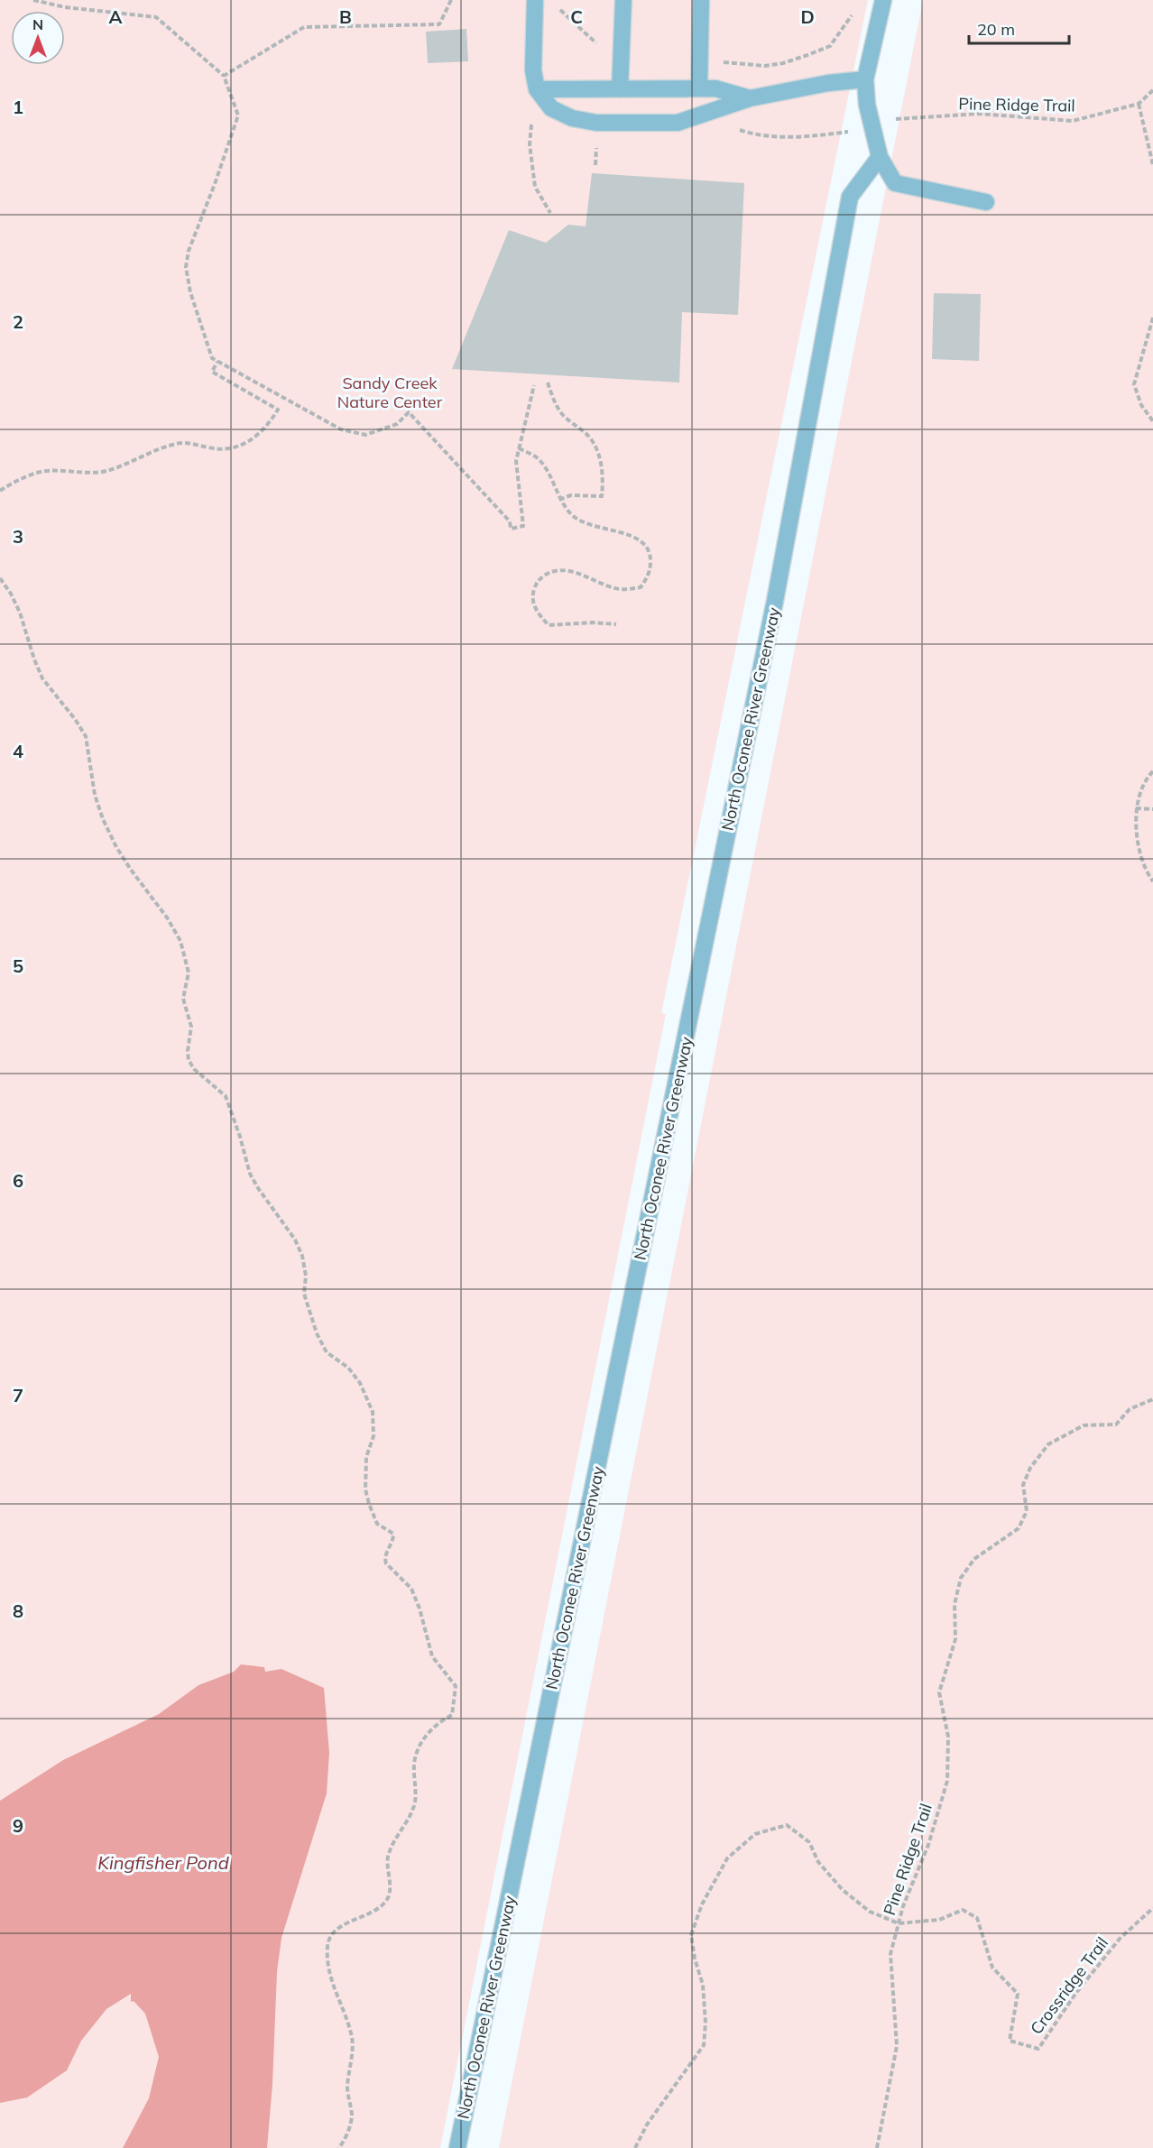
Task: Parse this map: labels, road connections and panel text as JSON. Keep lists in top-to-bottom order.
{
  "streets": {
    "street": ["North Oconee River Greenway"],
    "path": ["Pine Ridge Trail", "Crossridge Trail"]
  },
  "crossings": [
    ["Pine Ridge Trail", "Crossridge Trail"]
  ],
  "water": ["Kingfisher Pond"],
  "parks": ["Sandy Creek Nature Center"],
  "scale_bar": "20 m",
  "north": "top",
  "grid": {
    "columns": [
      "A",
      "B",
      "C",
      "D"
    ],
    "rows": [
      "1",
      "2",
      "3",
      "4",
      "5",
      "6",
      "7",
      "8",
      "9"
    ]
  }
}
